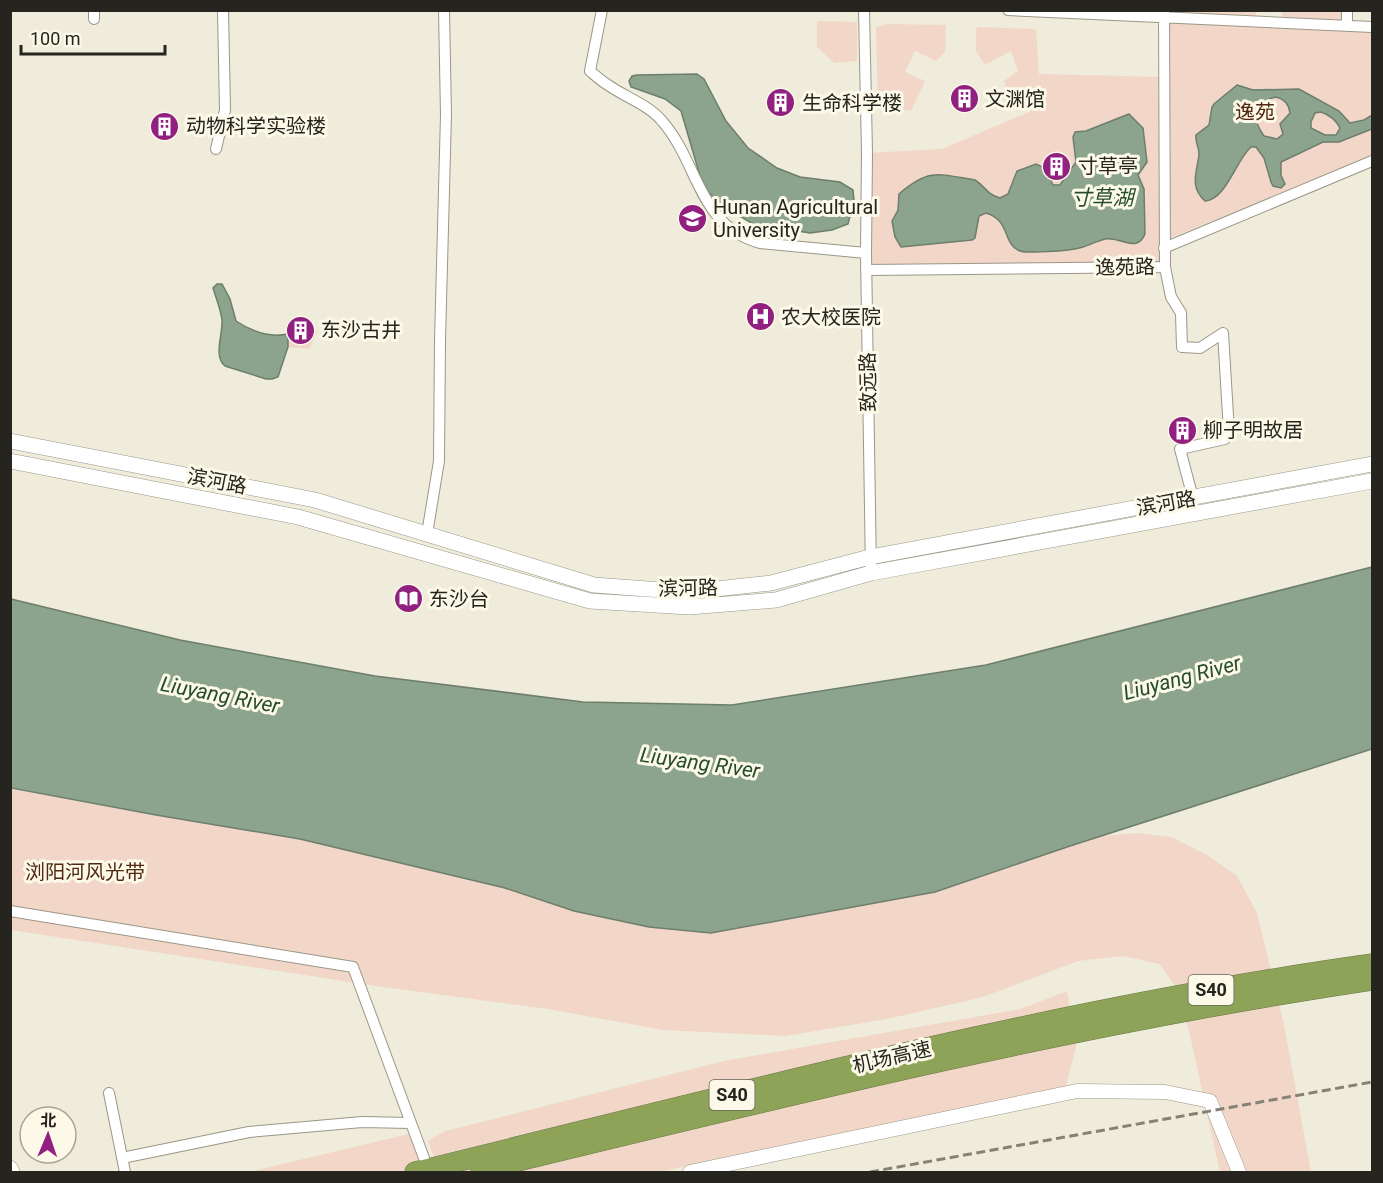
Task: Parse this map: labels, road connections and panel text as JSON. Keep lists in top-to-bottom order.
{
  "streets": {
    "highway": ["S40", "机场高速"],
    "main road": ["滨河路"],
    "street": ["逸苑路", "致远路"]
  },
  "crossings": [
    ["逸苑路", "致远路"],
    ["致远路", "滨河路"]
  ],
  "water": ["寸草湖", "Liuyang River"],
  "parks": ["逸苑", "浏阳河风光带"],
  "places": {
    "building": [
      "文渊馆",
      "生命科学楼",
      "动物科学实验楼",
      "寸草亭",
      "东沙古井",
      "柳子明故居"
    ],
    "school or university": ["Hunan Agricultural University"],
    "hospital": ["农大校医院"],
    "library": ["东沙台"]
  },
  "scale_bar": "100 m",
  "north": "top"
}
